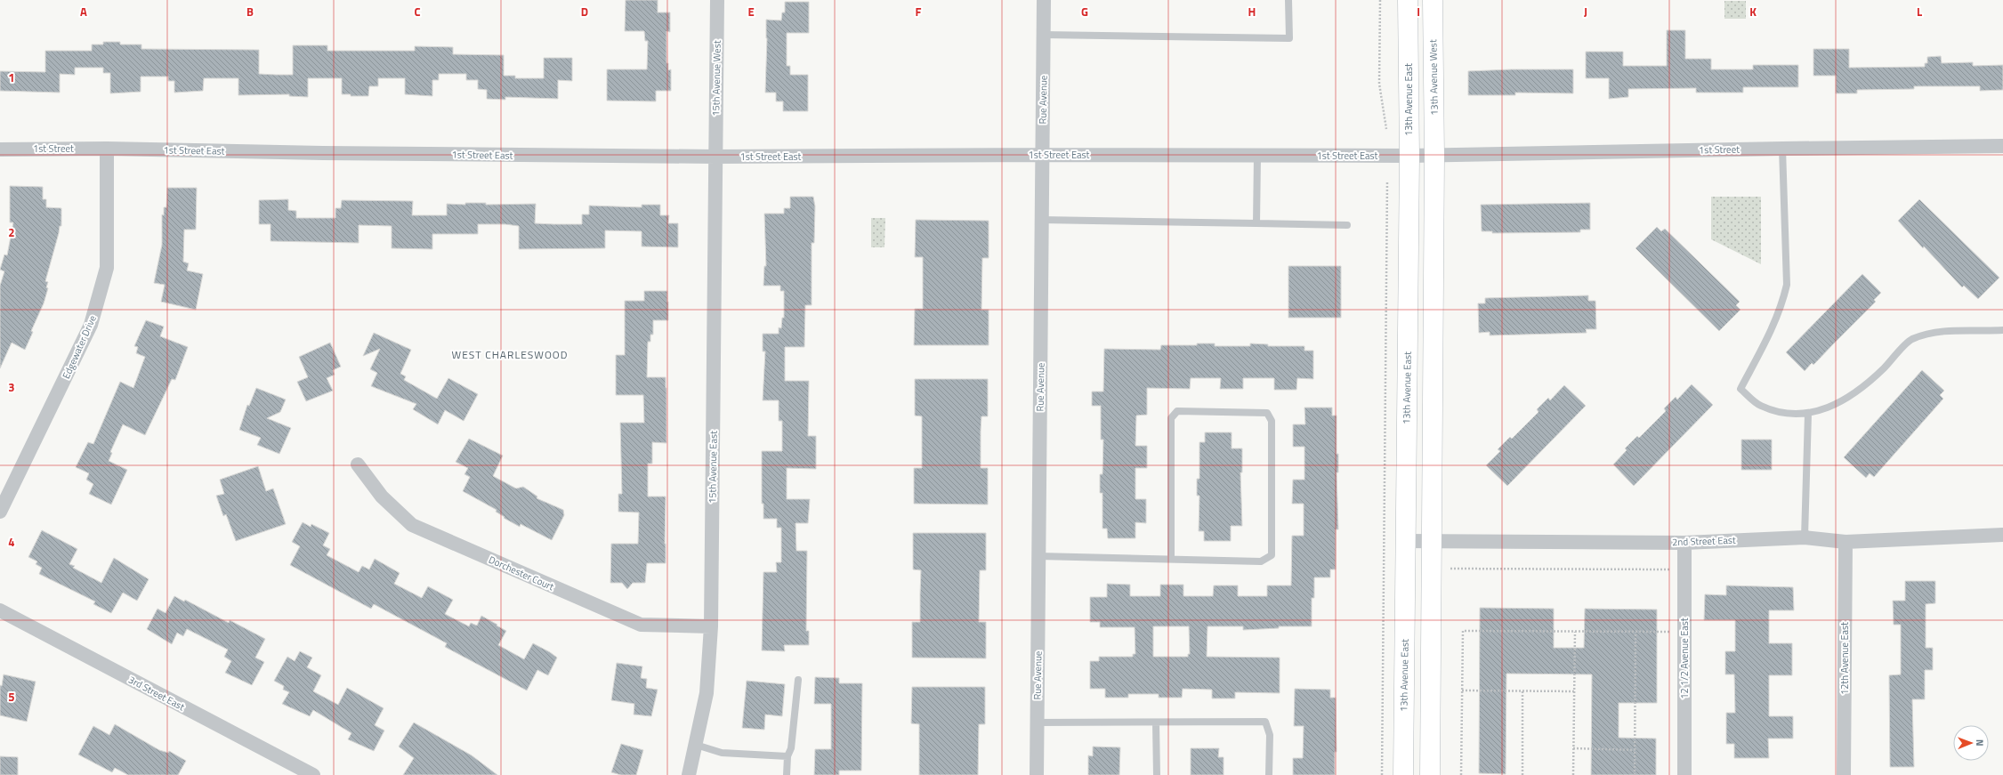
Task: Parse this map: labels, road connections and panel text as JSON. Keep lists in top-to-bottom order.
{
  "streets": {
    "main road": ["13th Avenue West", "13th Avenue East"],
    "street": [
      "15th Avenue West",
      "Rue Avenue",
      "1st Street",
      "1st Street East",
      "Edgewater Drive",
      "15th Avenue East",
      "2nd Street East",
      "Dorchester Court",
      "12 1/2 Avenue East",
      "12th Avenue East",
      "3rd Street East"
    ]
  },
  "crossings": [
    ["13th Avenue West", "1st Street"],
    ["13th Avenue West", "1st Street East"],
    ["15th Avenue West", "1st Street East"],
    ["15th Avenue West", "15th Avenue East"],
    ["Rue Avenue", "1st Street East"],
    ["13th Avenue East", "1st Street East"],
    ["13th Avenue East", "2nd Street East"],
    ["1st Street", "1st Street East"],
    ["1st Street", "Edgewater Drive"],
    ["1st Street East", "Edgewater Drive"],
    ["1st Street East", "15th Avenue East"],
    ["15th Avenue East", "Dorchester Court"],
    ["2nd Street East", "12 1/2 Avenue East"],
    ["2nd Street East", "12th Avenue East"]
  ],
  "districts": ["WEST CHARLESWOOD"],
  "north": "right",
  "grid": {
    "columns": [
      "A",
      "B",
      "C",
      "D",
      "E",
      "F",
      "G",
      "H",
      "I",
      "J",
      "K",
      "L"
    ],
    "rows": [
      "1",
      "2",
      "3",
      "4",
      "5"
    ]
  }
}
